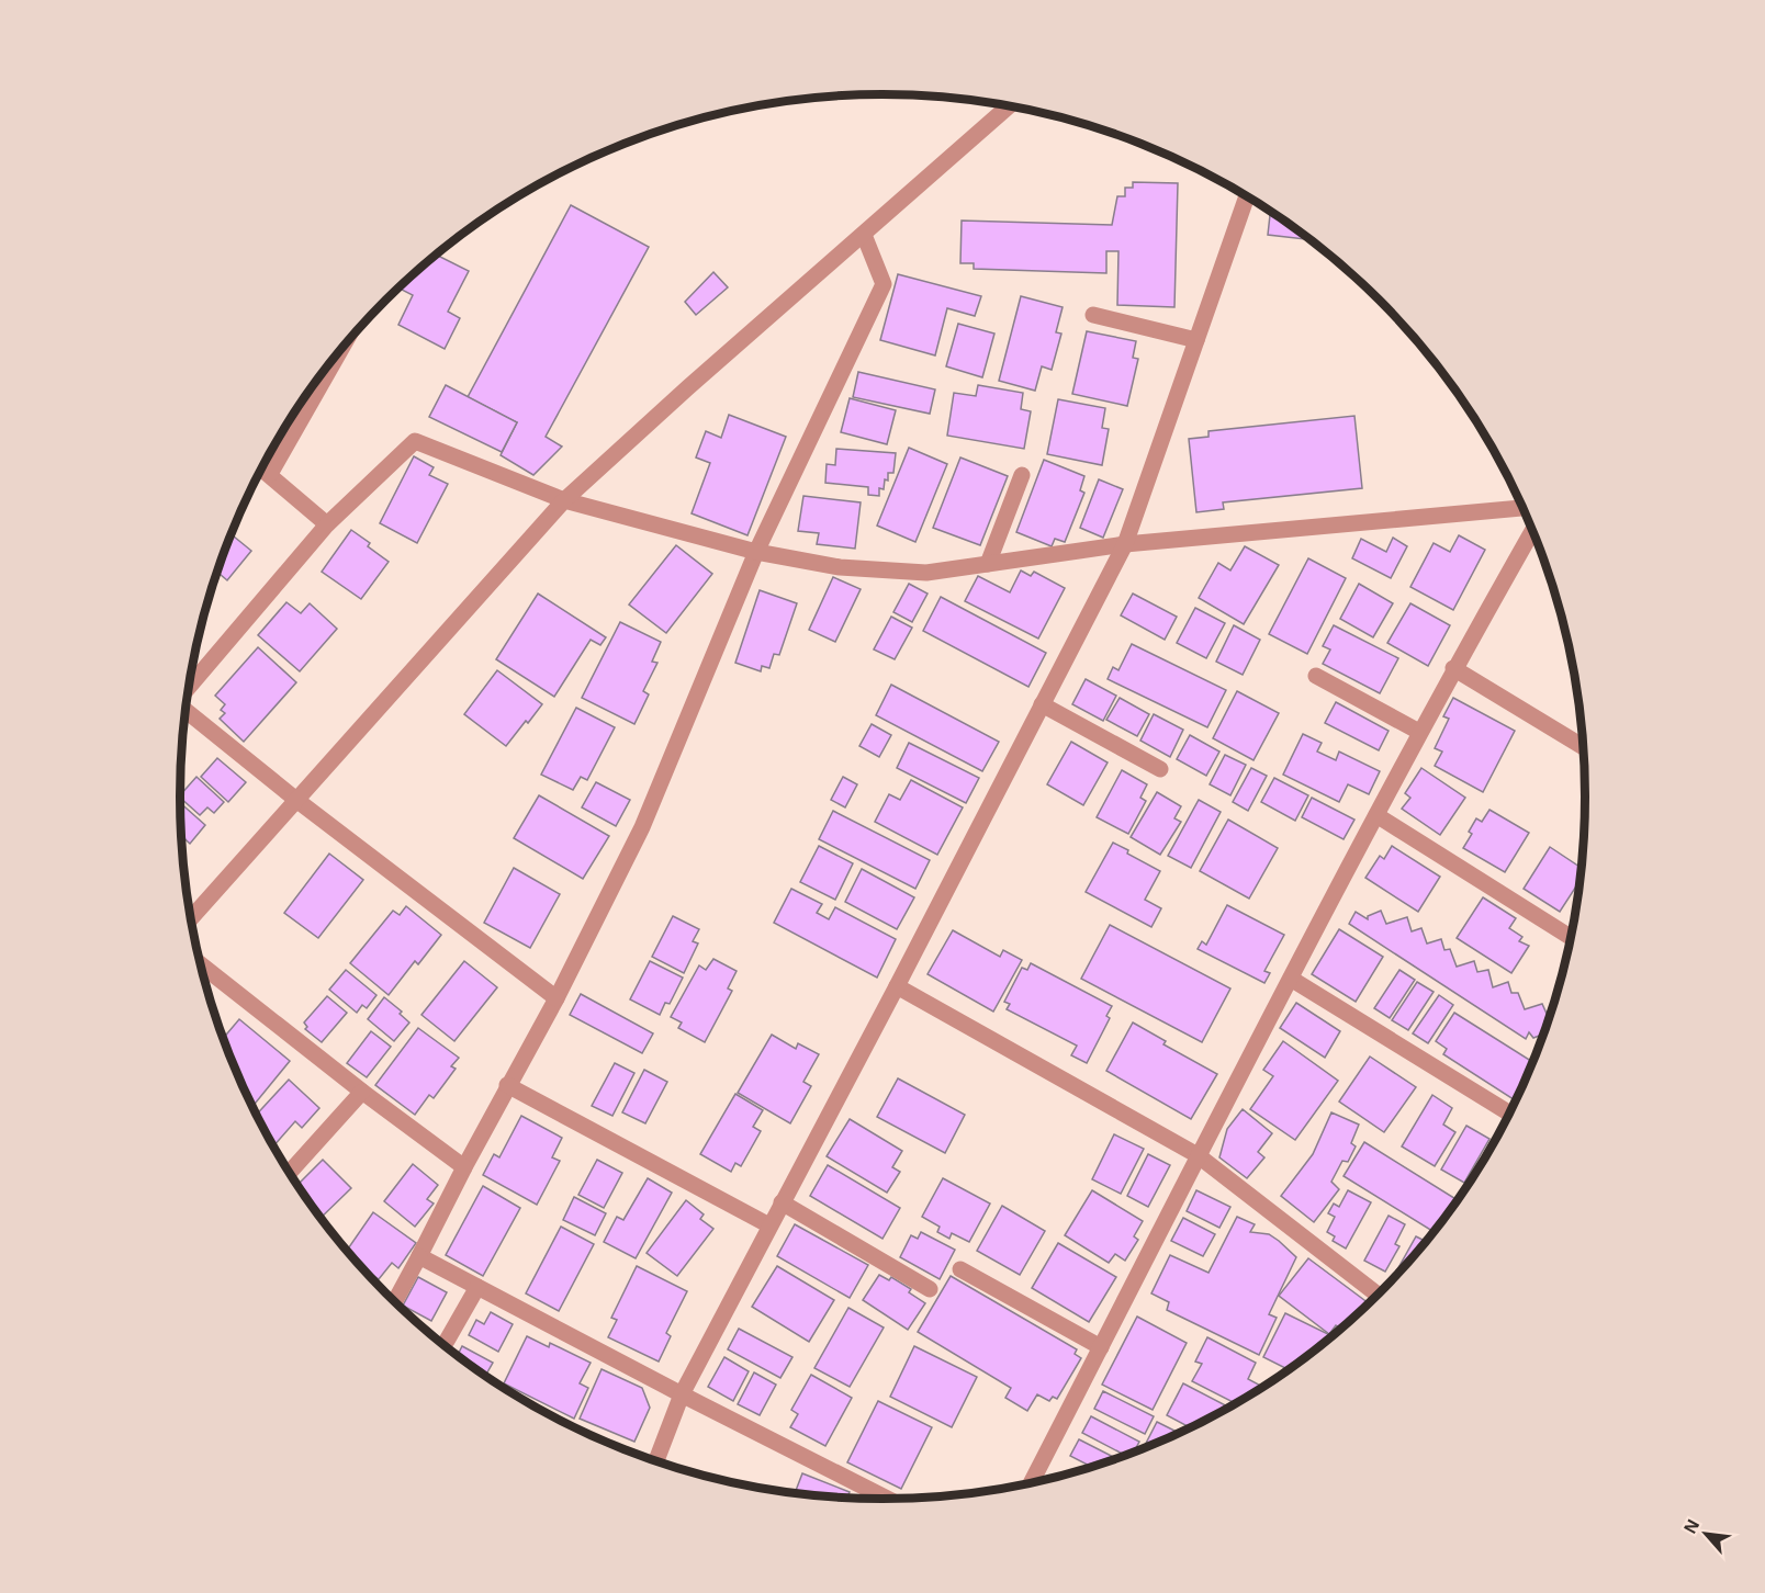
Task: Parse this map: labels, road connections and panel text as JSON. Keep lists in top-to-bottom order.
{
  "north": "top left"
}
